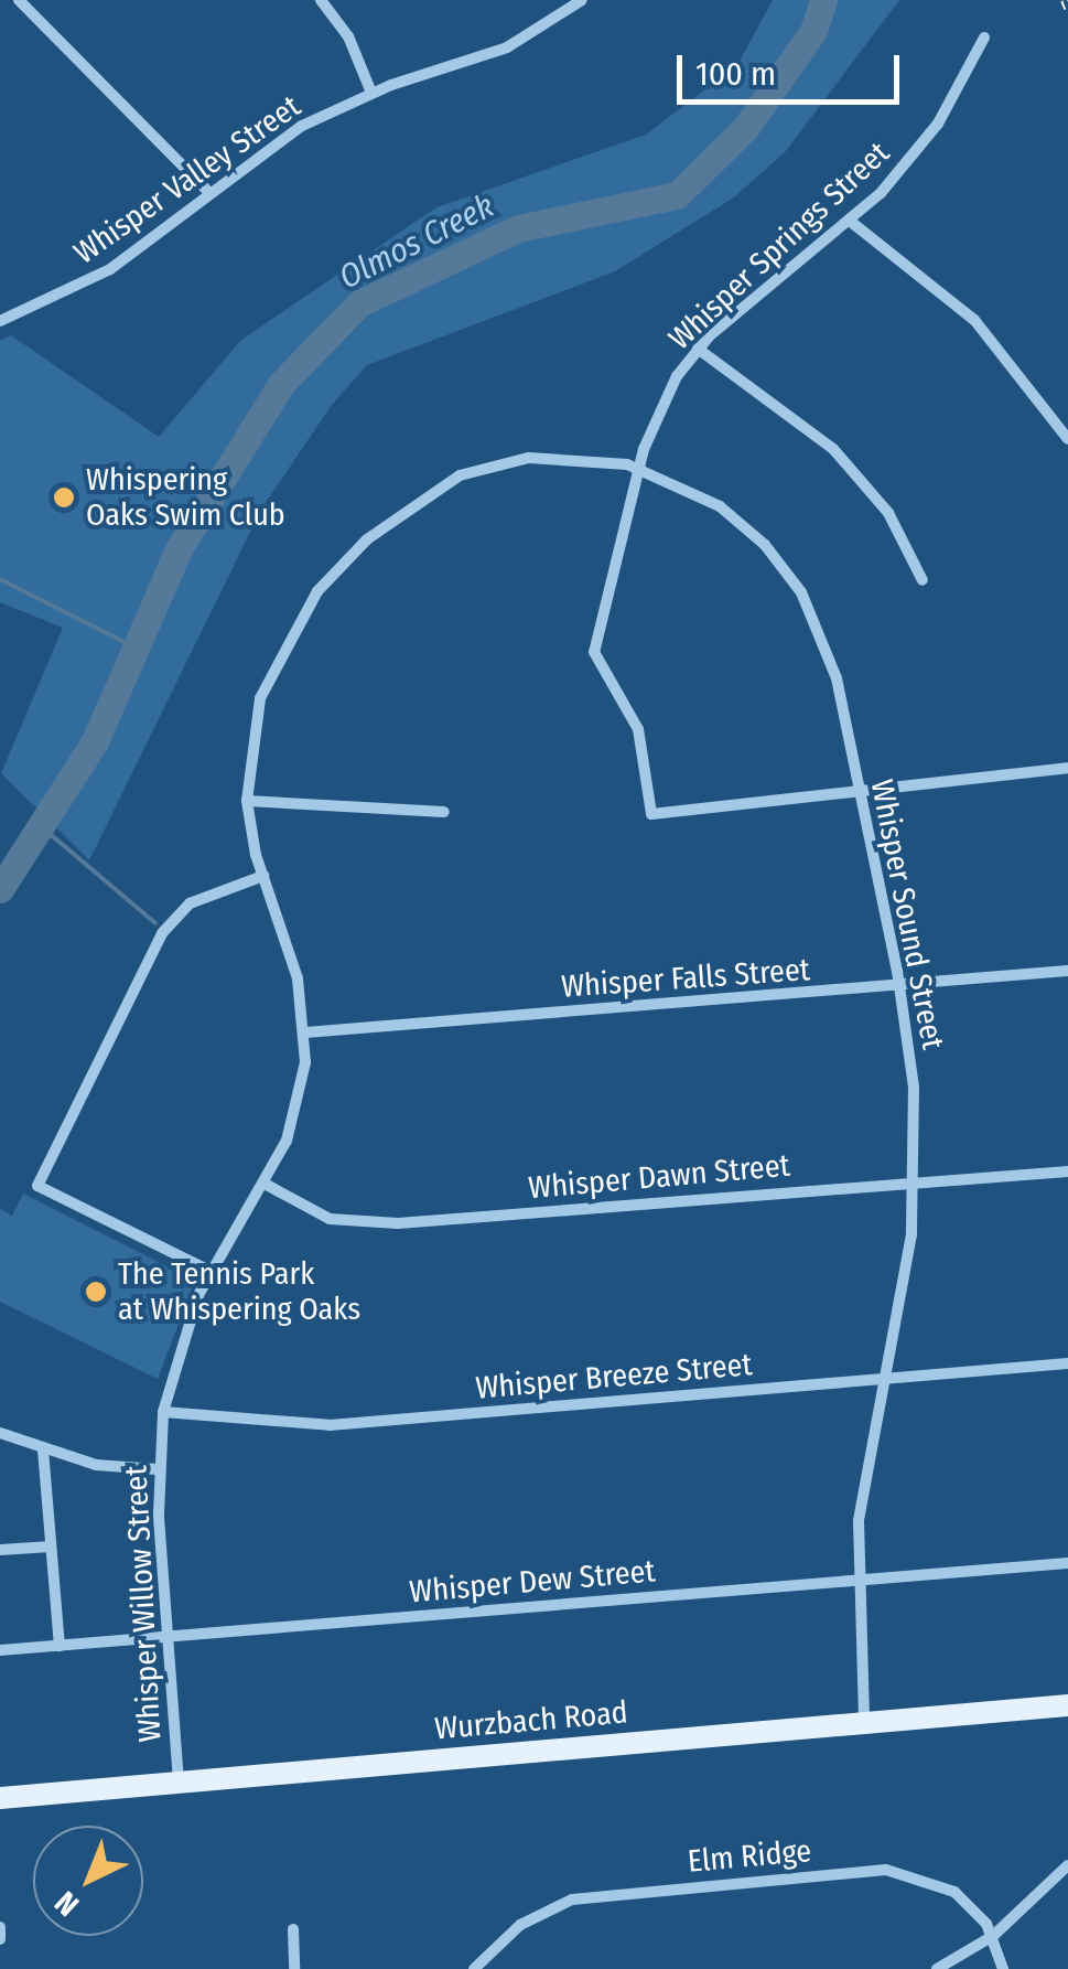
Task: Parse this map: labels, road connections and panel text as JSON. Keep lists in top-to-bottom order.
{
  "streets": {
    "main road": ["Wurzbach Road"],
    "street": [
      "Whisper Valley Street",
      "Whisper Springs Street",
      "Whisper Sound Street",
      "Whisper Falls Street",
      "Whisper Dawn Street",
      "Whisper Breeze Street",
      "Whisper Dew Street",
      "Whisper Willow Street",
      "Elm Ridge"
    ]
  },
  "crossings": [
    ["Whisper Springs Street", "Whisper Sound Street"],
    ["Whisper Springs Street", "Whisper Willow Street"],
    ["Whisper Sound Street", "Whisper Falls Street"],
    ["Whisper Sound Street", "Whisper Dawn Street"],
    ["Whisper Sound Street", "Whisper Breeze Street"],
    ["Whisper Sound Street", "Whisper Dew Street"],
    ["Whisper Sound Street", "Whisper Willow Street"],
    ["Whisper Sound Street", "Wurzbach Road"],
    ["Whisper Falls Street", "Whisper Willow Street"],
    ["Whisper Dawn Street", "Whisper Willow Street"],
    ["Whisper Breeze Street", "Whisper Willow Street"],
    ["Whisper Dew Street", "Whisper Willow Street"],
    ["Whisper Willow Street", "Wurzbach Road"]
  ],
  "water": ["Olmos Creek"],
  "places": ["Whispering Oaks Swim Club", "The Tennis Park at Whispering Oaks"],
  "scale_bar": "100 m",
  "north": "bottom left"
}
